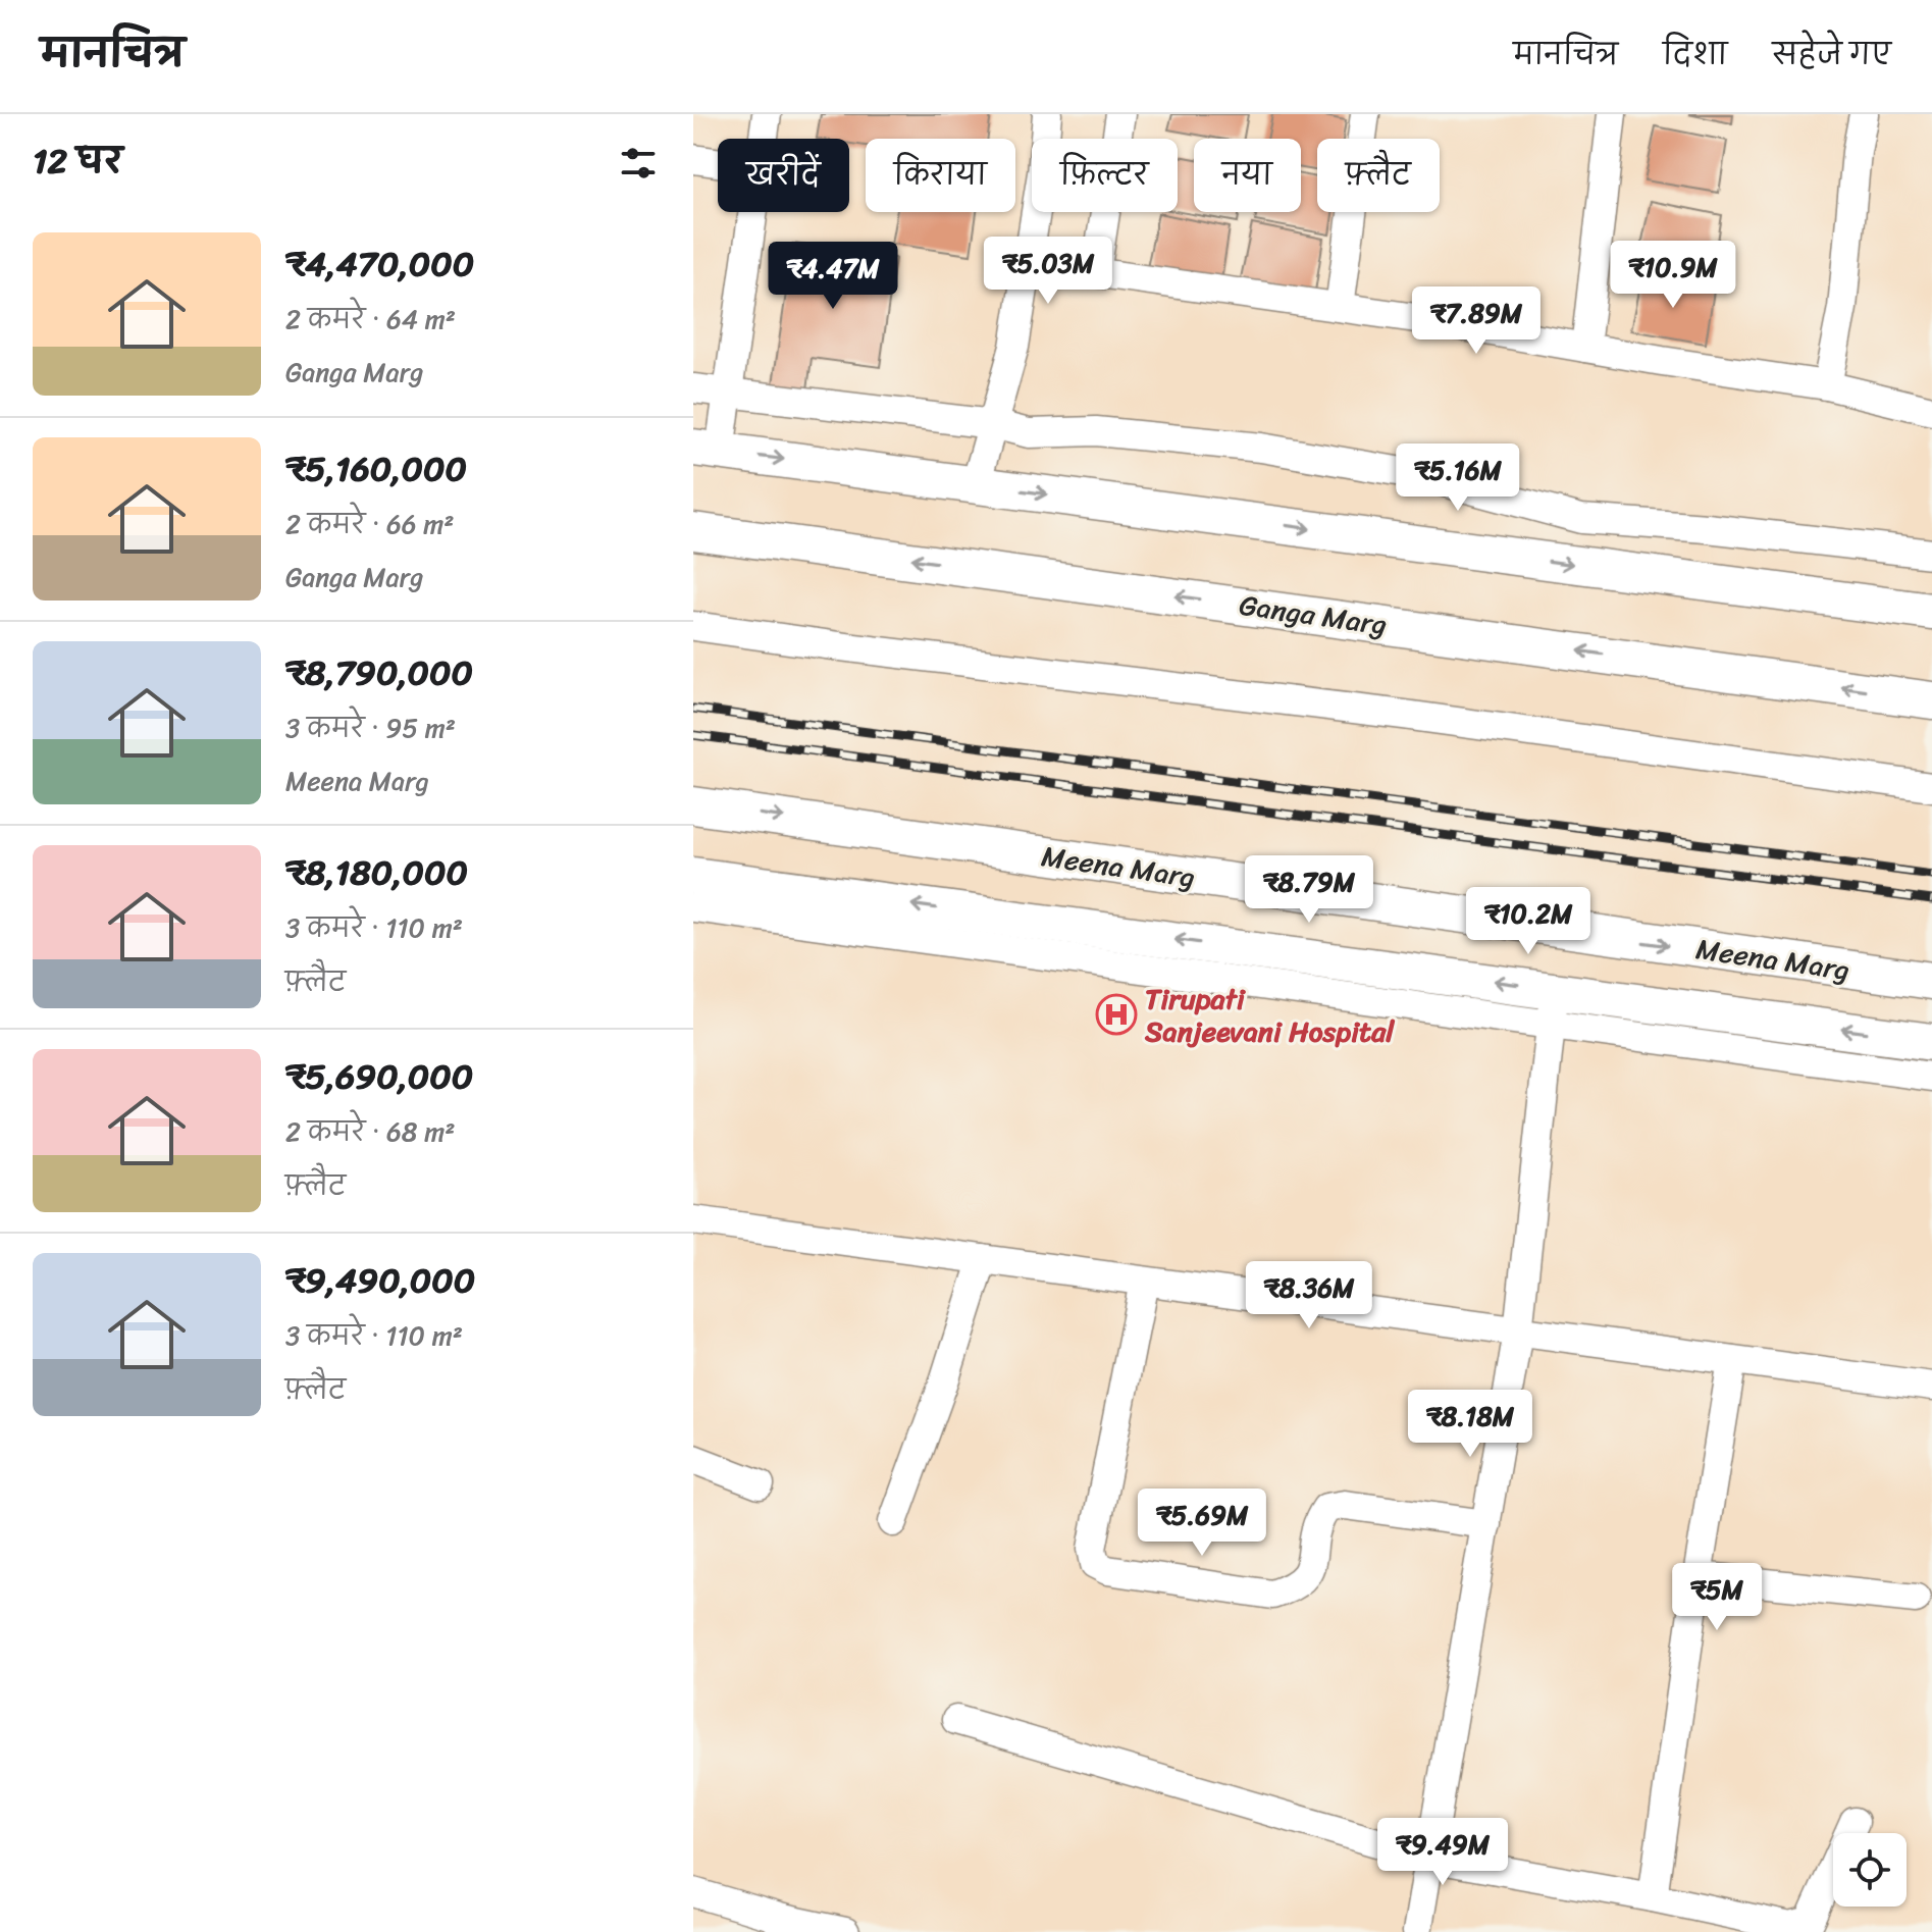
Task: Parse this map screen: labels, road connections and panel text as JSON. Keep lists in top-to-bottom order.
{
  "streets": {
    "street": ["Ganga Marg", "Meena Marg"]
  },
  "places": {
    "hospital": ["Tirupati Sanjeevani Hospital"]
  },
  "page": {
    "header": "मानचित्र",
    "nav": ["मानचित्र", "दिशा", "सहेजे गए"],
    "heading": "12 घर",
    "chip": [
      "खरीदें",
      "किराया",
      "फ़िल्टर",
      "नया",
      "फ़्लैट"
    ],
    "list": [
      {
        "name": "₹4,470,000",
        "note": "2 कमरे · 64 m² · Ganga Marg"
      },
      {
        "name": "₹5,160,000",
        "note": "2 कमरे · 66 m² · Ganga Marg"
      },
      {
        "name": "₹8,790,000",
        "note": "3 कमरे · 95 m² · Meena Marg"
      },
      {
        "name": "₹8,180,000",
        "note": "3 कमरे · 110 m² · फ़्लैट"
      },
      {
        "name": "₹5,690,000",
        "note": "2 कमरे · 68 m² · फ़्लैट"
      },
      {
        "name": "₹9,490,000",
        "note": "3 कमरे · 110 m² · फ़्लैट"
      }
    ],
    "price": [
      "₹5.03M",
      "₹10.9M",
      "₹4.47M",
      "₹7.89M",
      "₹5.16M",
      "₹8.79M",
      "₹10.2M",
      "₹8.36M",
      "₹8.18M",
      "₹5.69M",
      "₹5M",
      "₹9.49M"
    ]
  }
}
